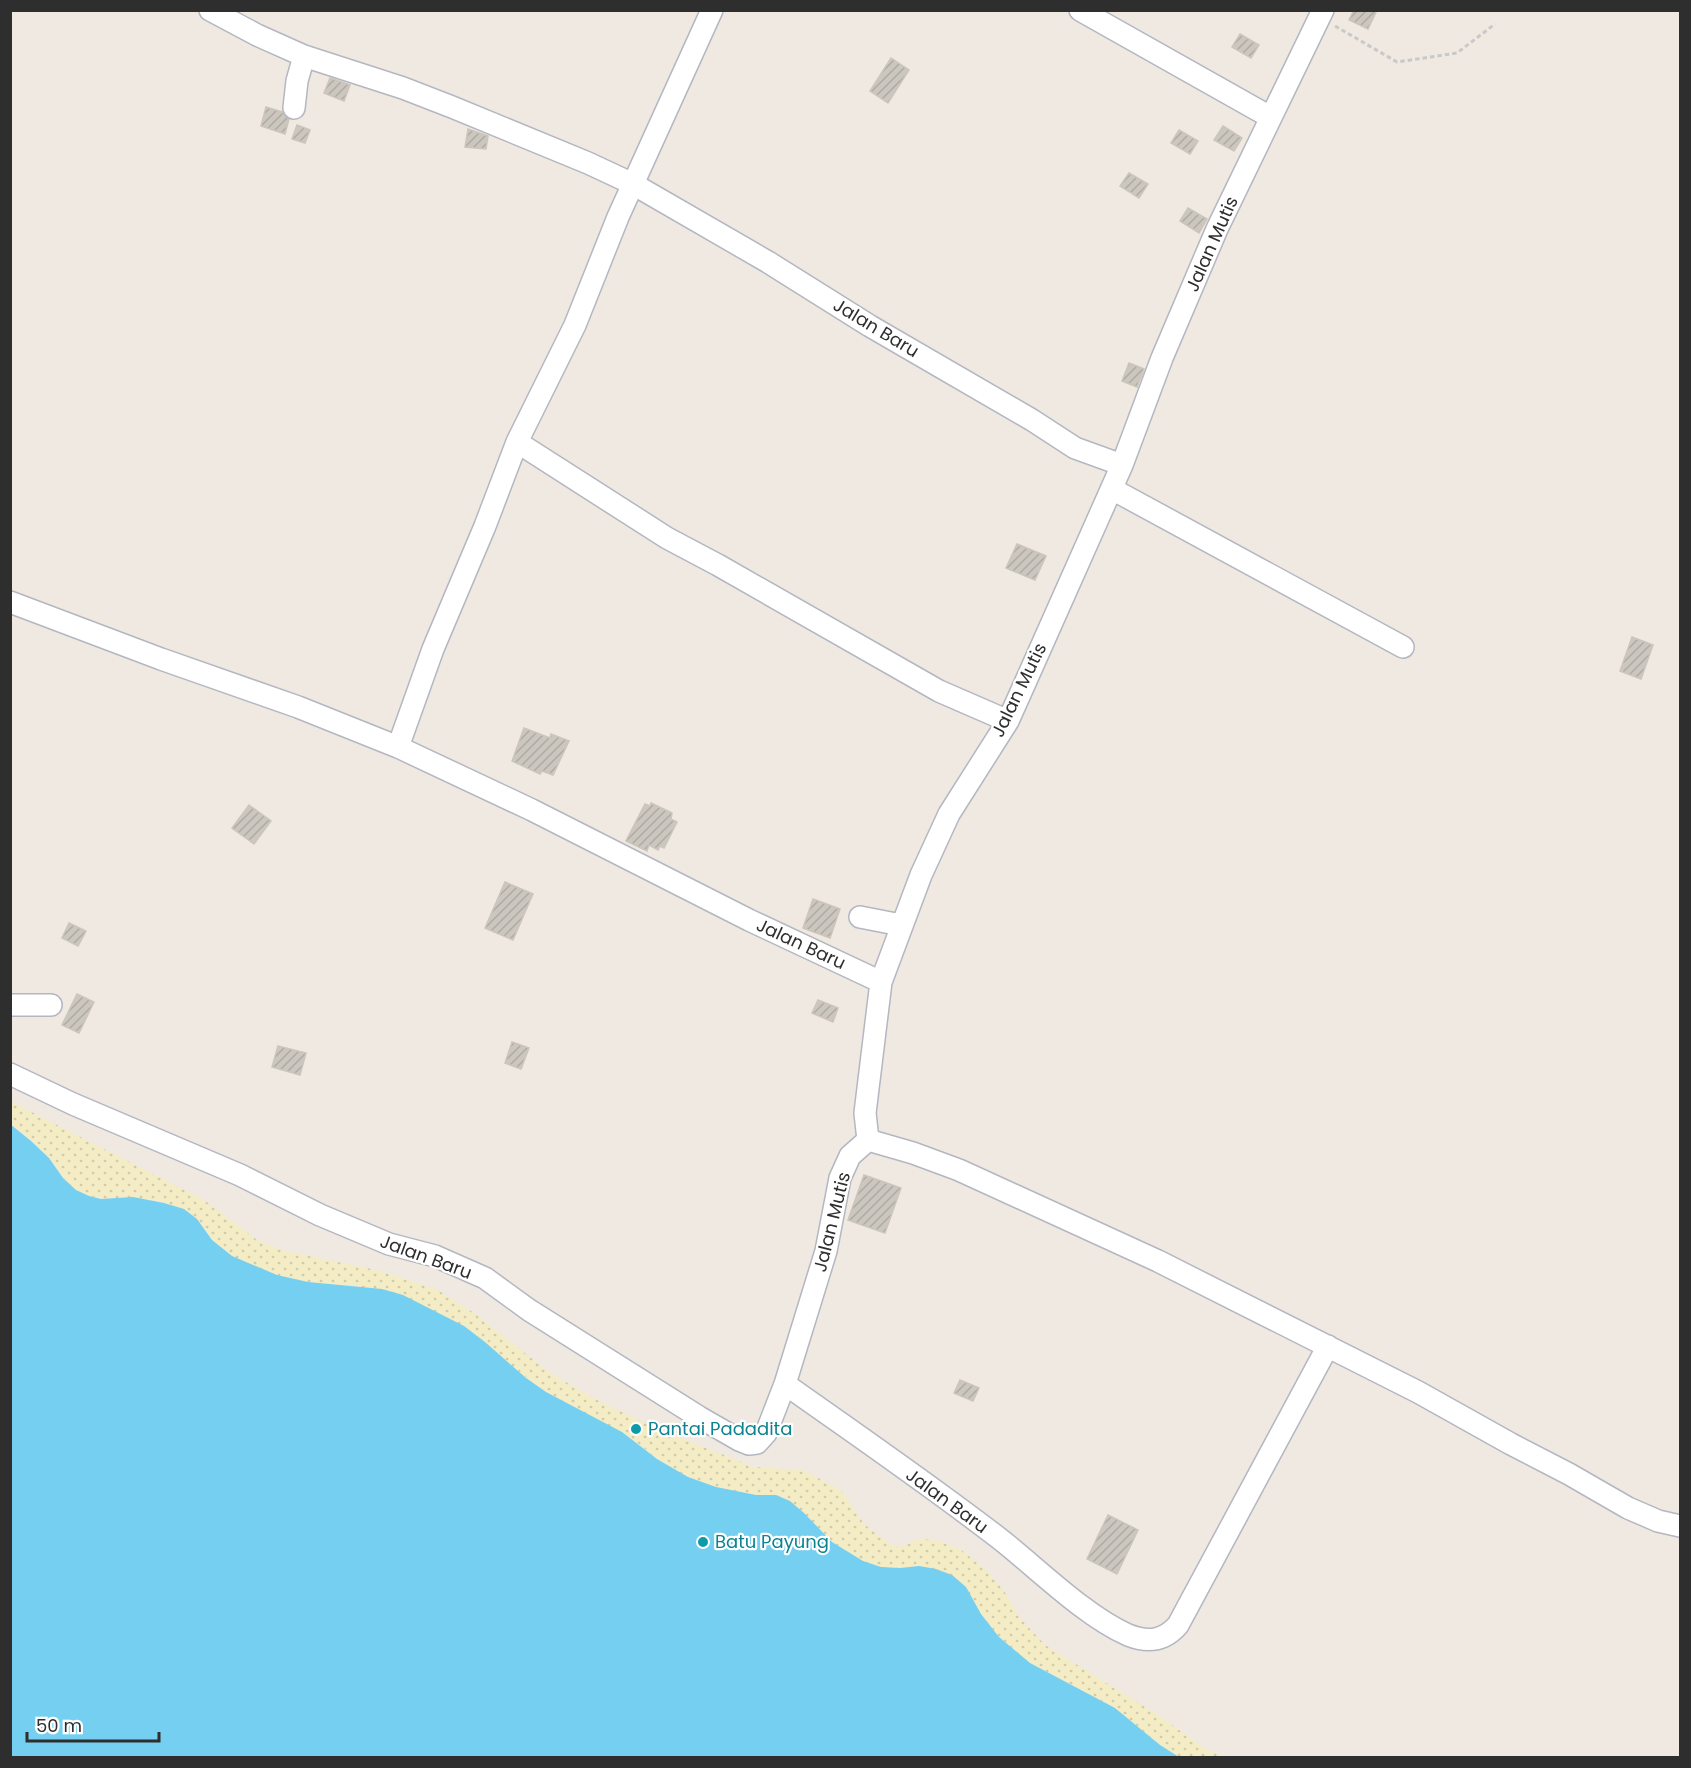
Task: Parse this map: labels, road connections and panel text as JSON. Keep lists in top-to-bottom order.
{
  "streets": {
    "street": ["Jalan Mutis", "Jalan Baru"]
  },
  "crossings": [
    ["Jalan Mutis", "Jalan Baru"]
  ],
  "places": ["Pantai Padadita", "Batu Payung"],
  "scale_bar": "50 m"
}
